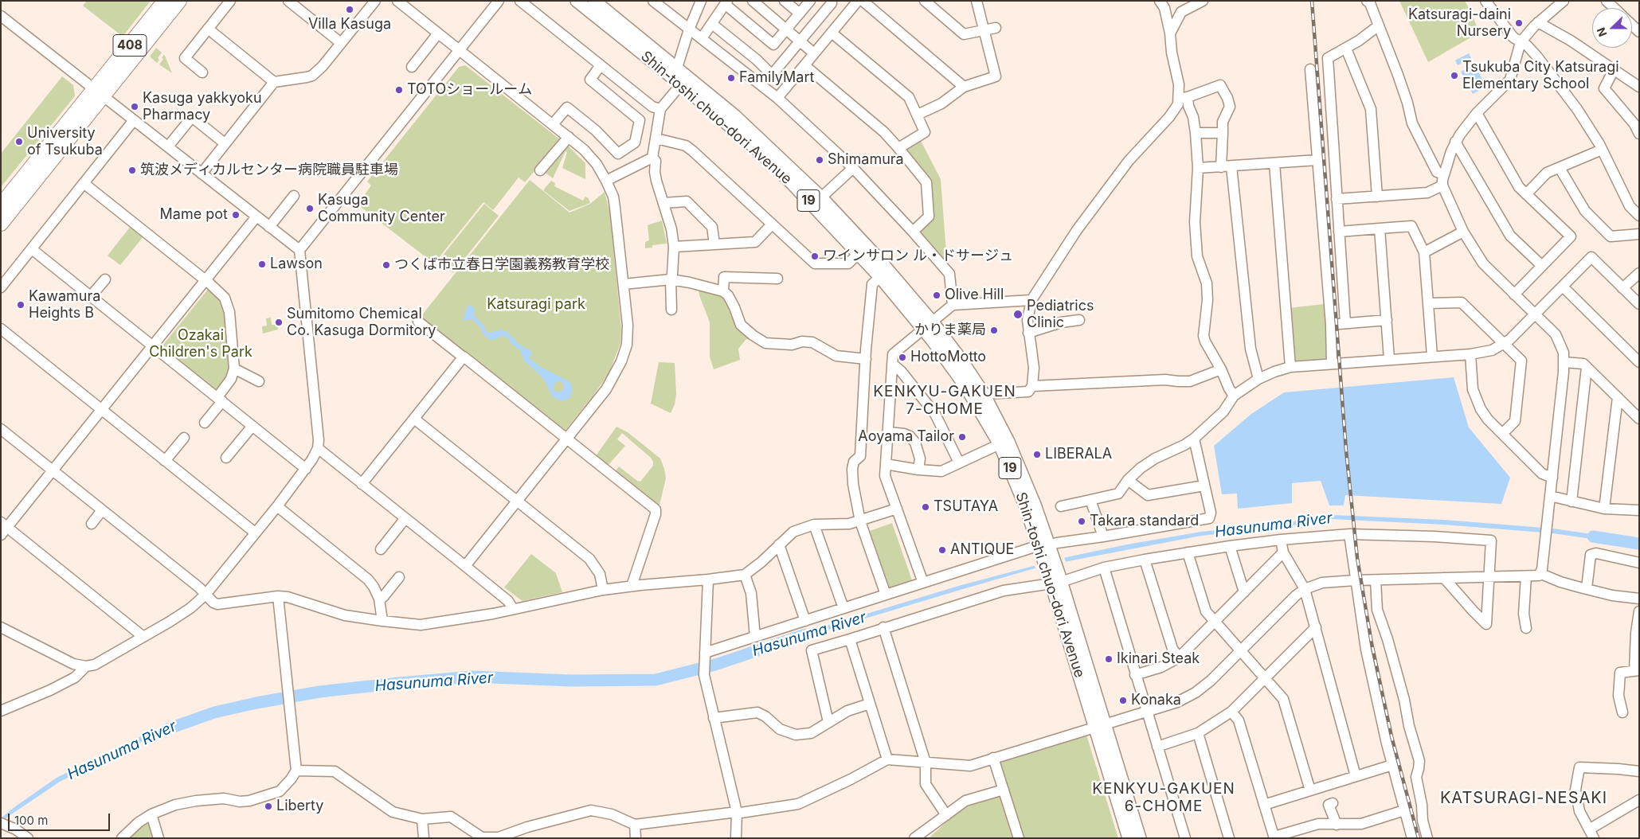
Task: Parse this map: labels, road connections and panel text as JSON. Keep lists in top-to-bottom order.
{
  "streets": {
    "highway": ["408"],
    "main road": ["Shin-toshi chuo-dori Avenue", "19"]
  },
  "districts": ["KENKYU-GAKUEN 7-CHOME", "KENKYU-GAKUEN 6-CHOME", "KATSURAGI-NESAKI"],
  "water": ["Hasunuma River"],
  "parks": ["Katsuragi park", "Ozakai Children's Park"],
  "places": [
    "Villa Kasuga",
    "Katsuragi-daini Nursery",
    "Tsukuba City Katsuragi Elementary School",
    "FamilyMart",
    "TOTOショールーム",
    "Kasuga yakkyoku Pharmacy",
    "University of Tsukuba",
    "Shimamura",
    "筑波メディカルセンター病院職員駐車場",
    "Kasuga Community Center",
    "Mame pot",
    "ワインサロン ル・ドサージュ",
    "Lawson",
    "つくば市立春日学園義務教育学校",
    "Olive Hill",
    "Kawamura Heights B",
    "Pediatrics Clinic",
    "Sumitomo Chemical Co. Kasuga Dormitory",
    "かりま薬局",
    "HottoMotto",
    "Aoyama Tailor",
    "LIBERALA",
    "TSUTAYA",
    "Takara standard",
    "ANTIQUE",
    "Ikinari Steak",
    "Konaka",
    "Liberty"
  ],
  "scale_bar": "100 m",
  "north": "left"
}
